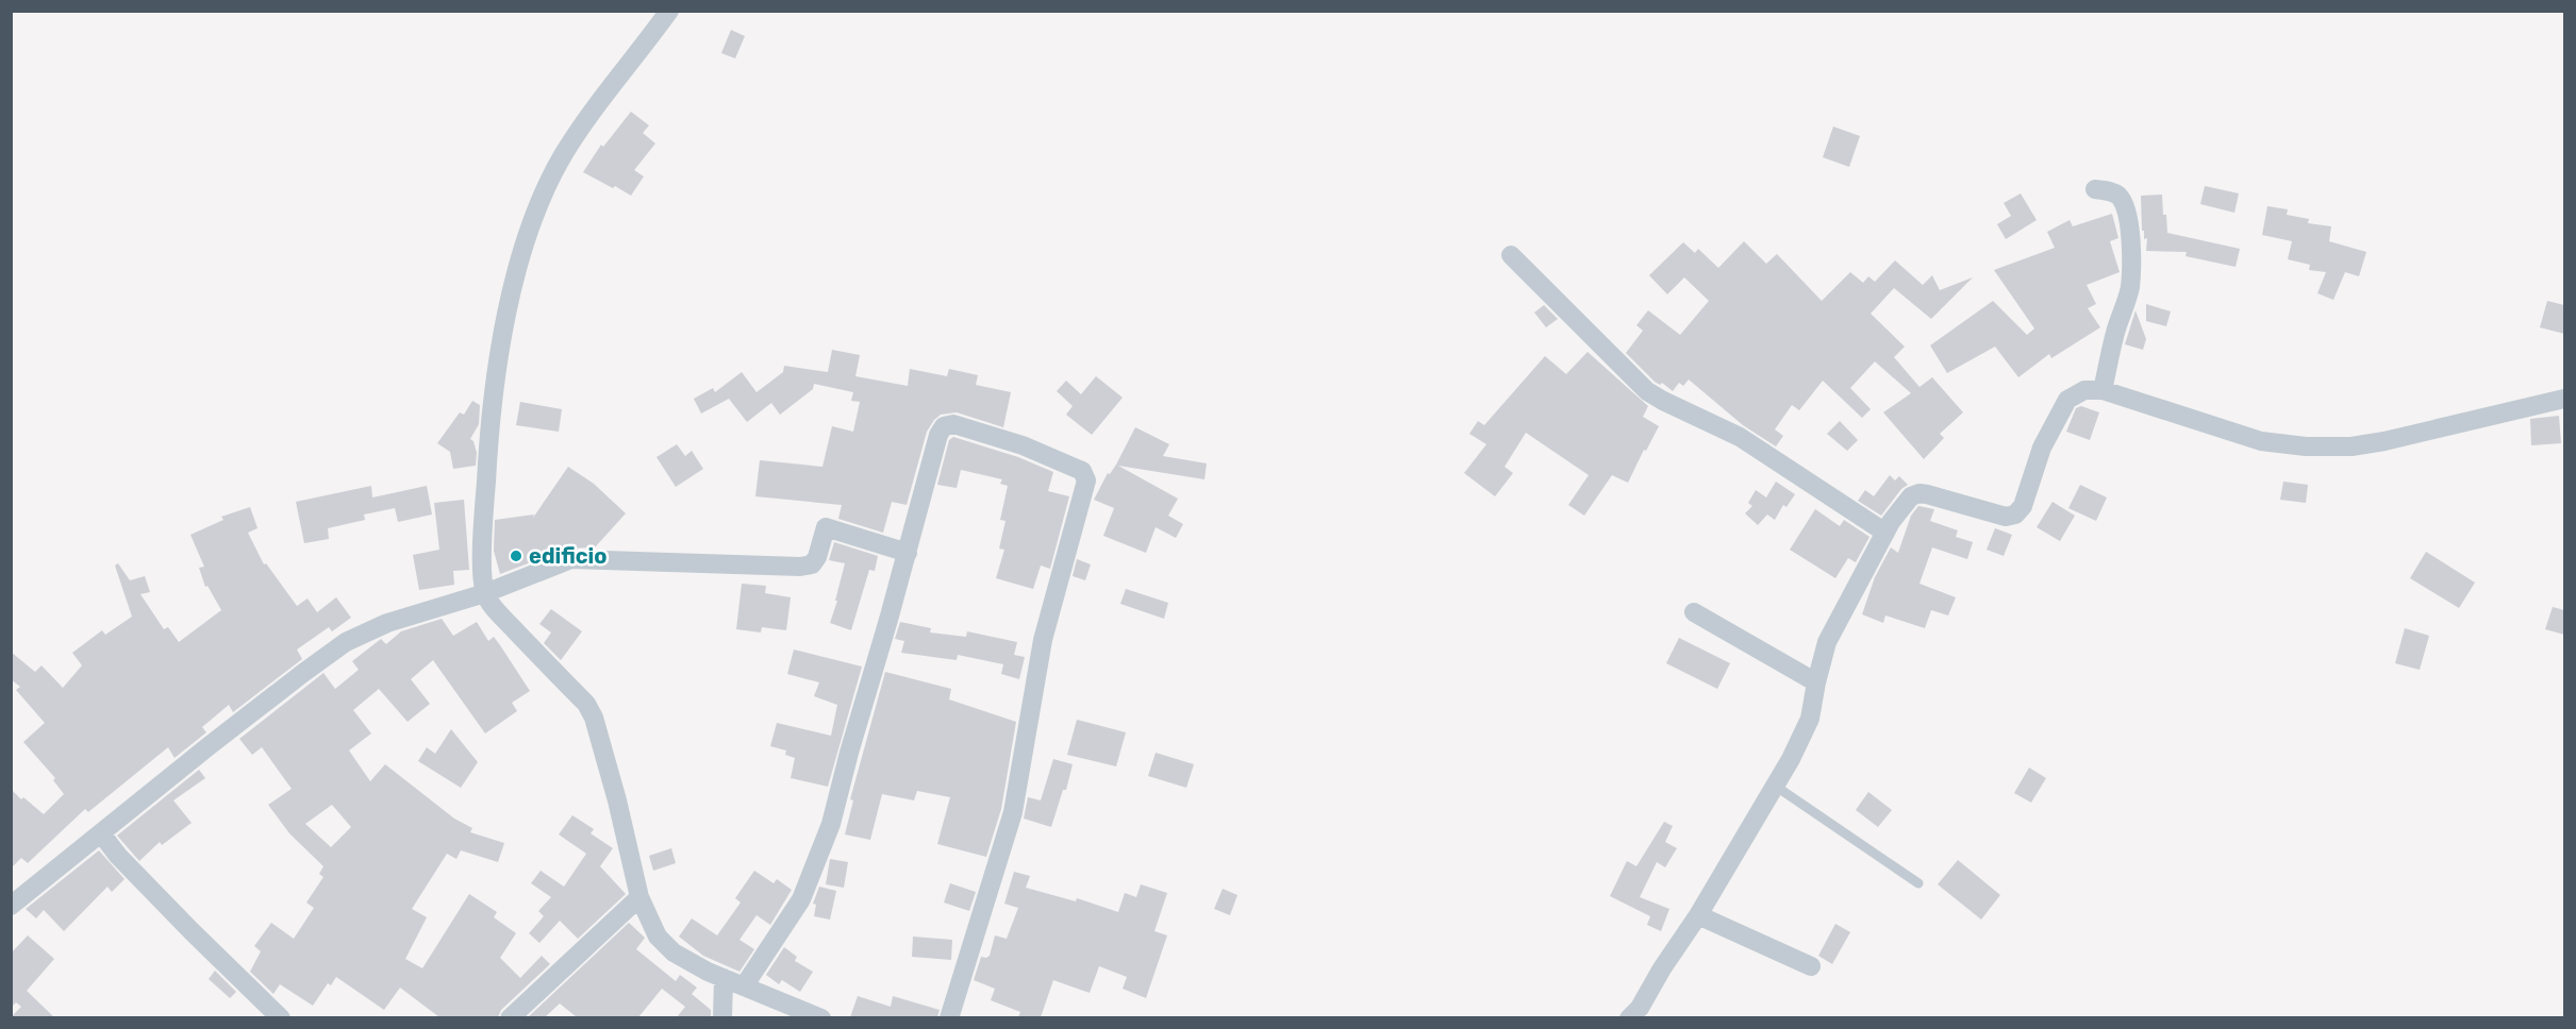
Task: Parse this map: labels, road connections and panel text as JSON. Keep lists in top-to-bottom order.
{
  "places": ["edificio"]
}
